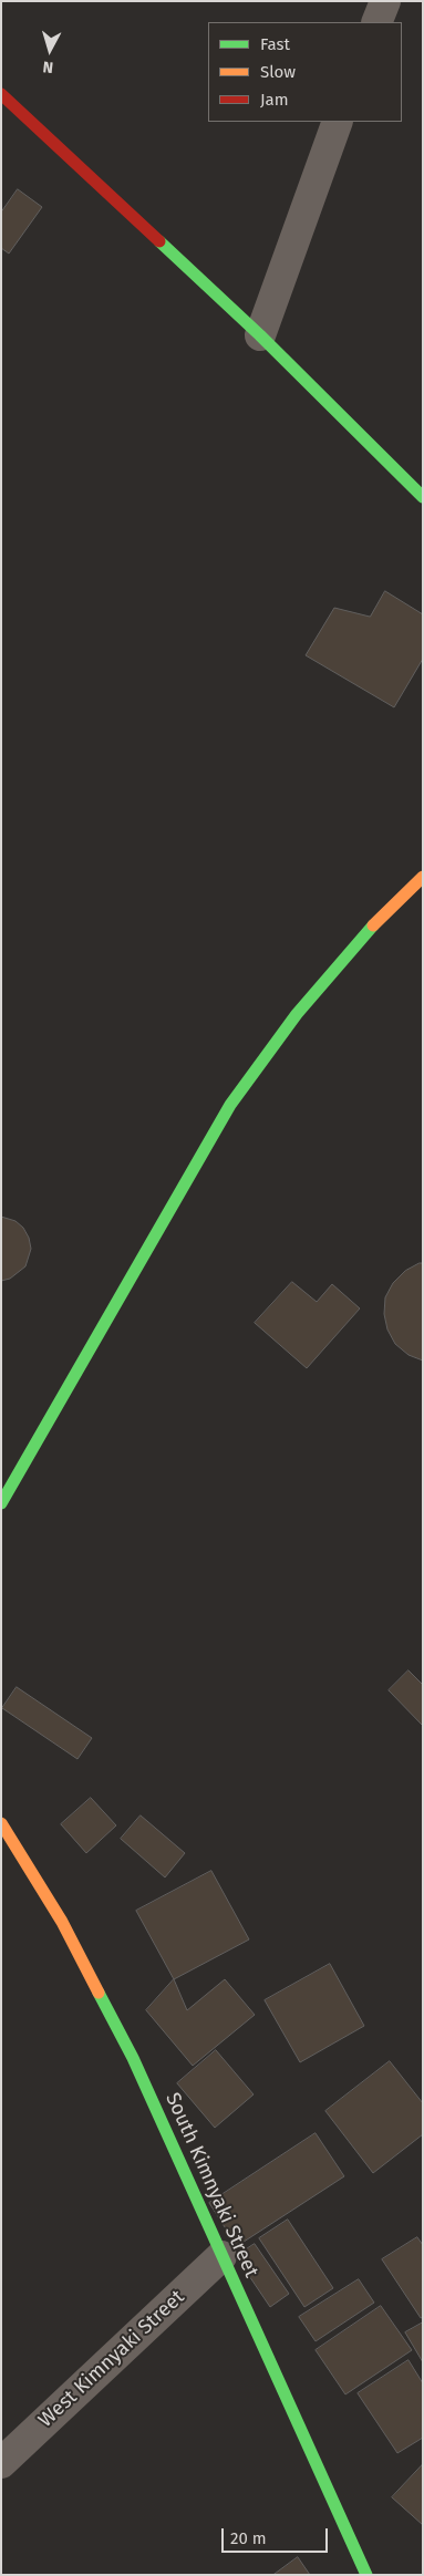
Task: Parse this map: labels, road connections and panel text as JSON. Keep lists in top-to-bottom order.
{
  "streets": {
    "street": ["South Kimnyaki Street", "West Kimnyaki Street"]
  },
  "crossings": [
    ["South Kimnyaki Street", "West Kimnyaki Street"]
  ],
  "legend": ["Fast", "Slow", "Jam"],
  "scale_bar": "20 m",
  "north": "bottom"
}
